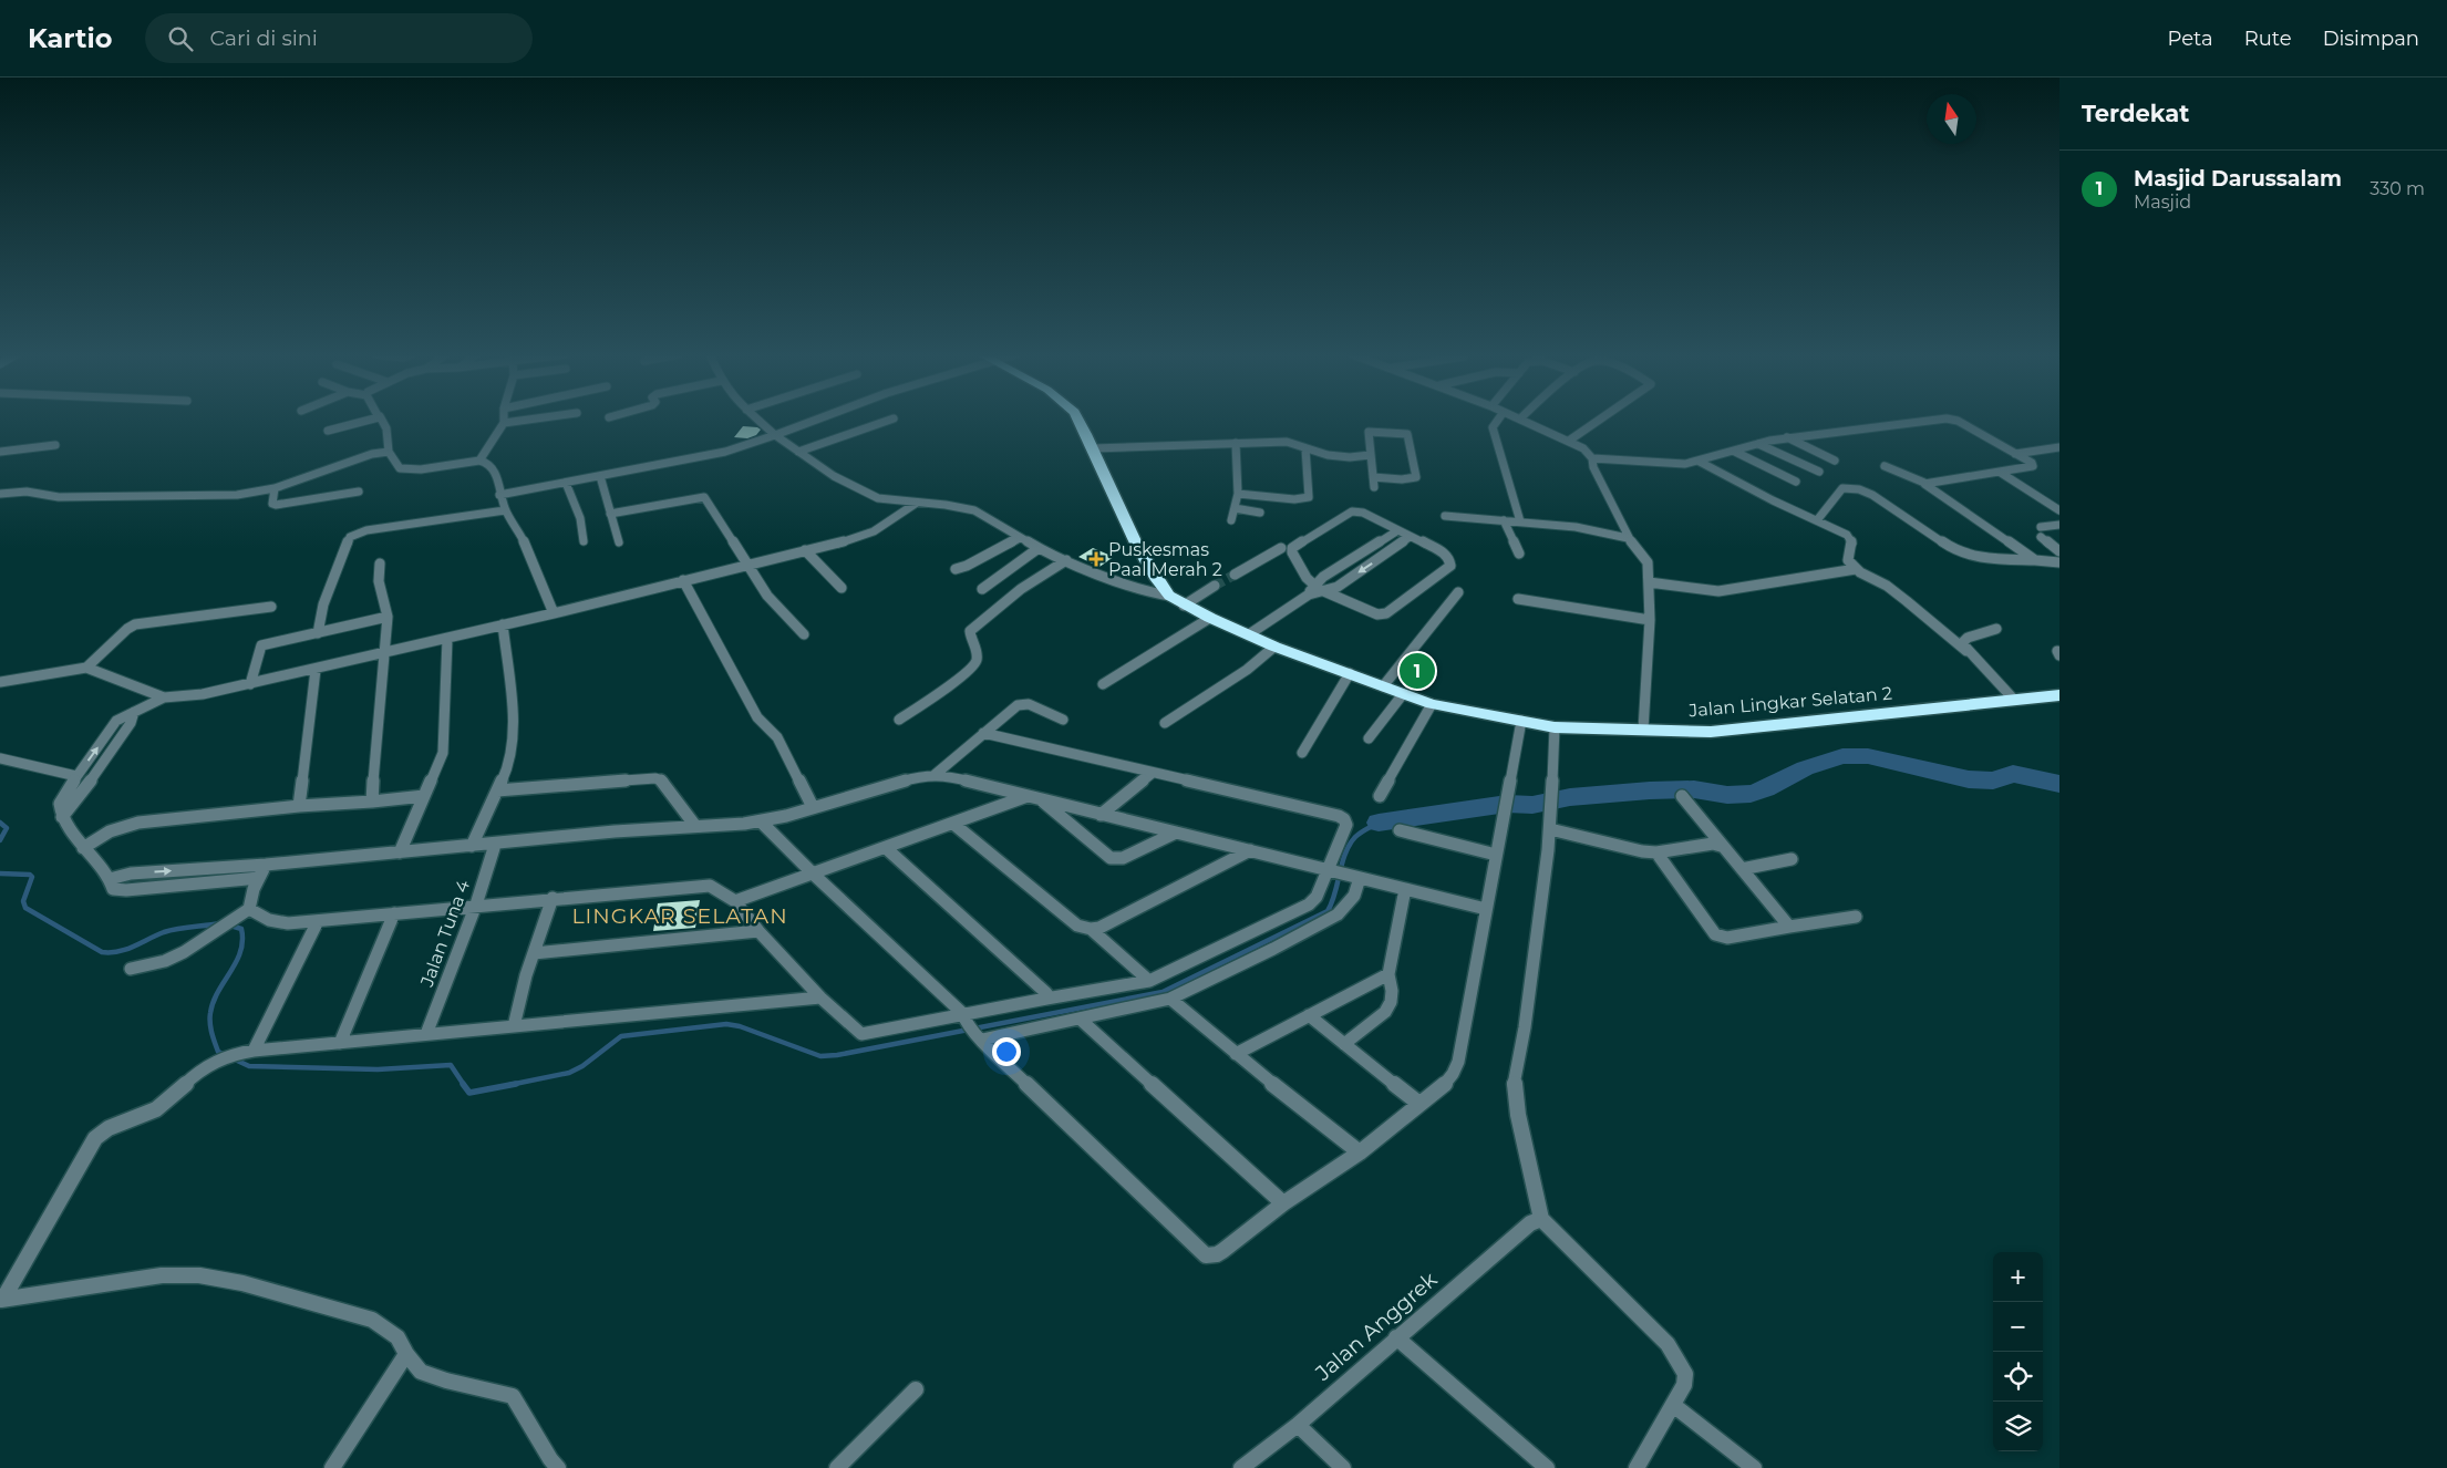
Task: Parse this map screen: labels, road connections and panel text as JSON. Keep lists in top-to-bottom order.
{
  "streets": {
    "highway": ["Jalan Lingkar Selatan 2"],
    "street": ["Jalan Tuna 4", "Jalan Anggrek"]
  },
  "districts": ["LINGKAR SELATAN"],
  "places": {
    "health": ["Puskesmas Paal Merah 2"]
  },
  "north": "top",
  "page": {
    "header": "Kartio",
    "search": "Cari di sini",
    "nav": ["Peta", "Rute", "Disimpan"],
    "heading": "Terdekat",
    "list": [
      {
        "mark": "1",
        "name": "Masjid Darussalam",
        "note": "Masjid",
        "value": "330 m"
      }
    ],
    "pins": "1",
    "map_buttons": ["+", "−"]
  }
}
